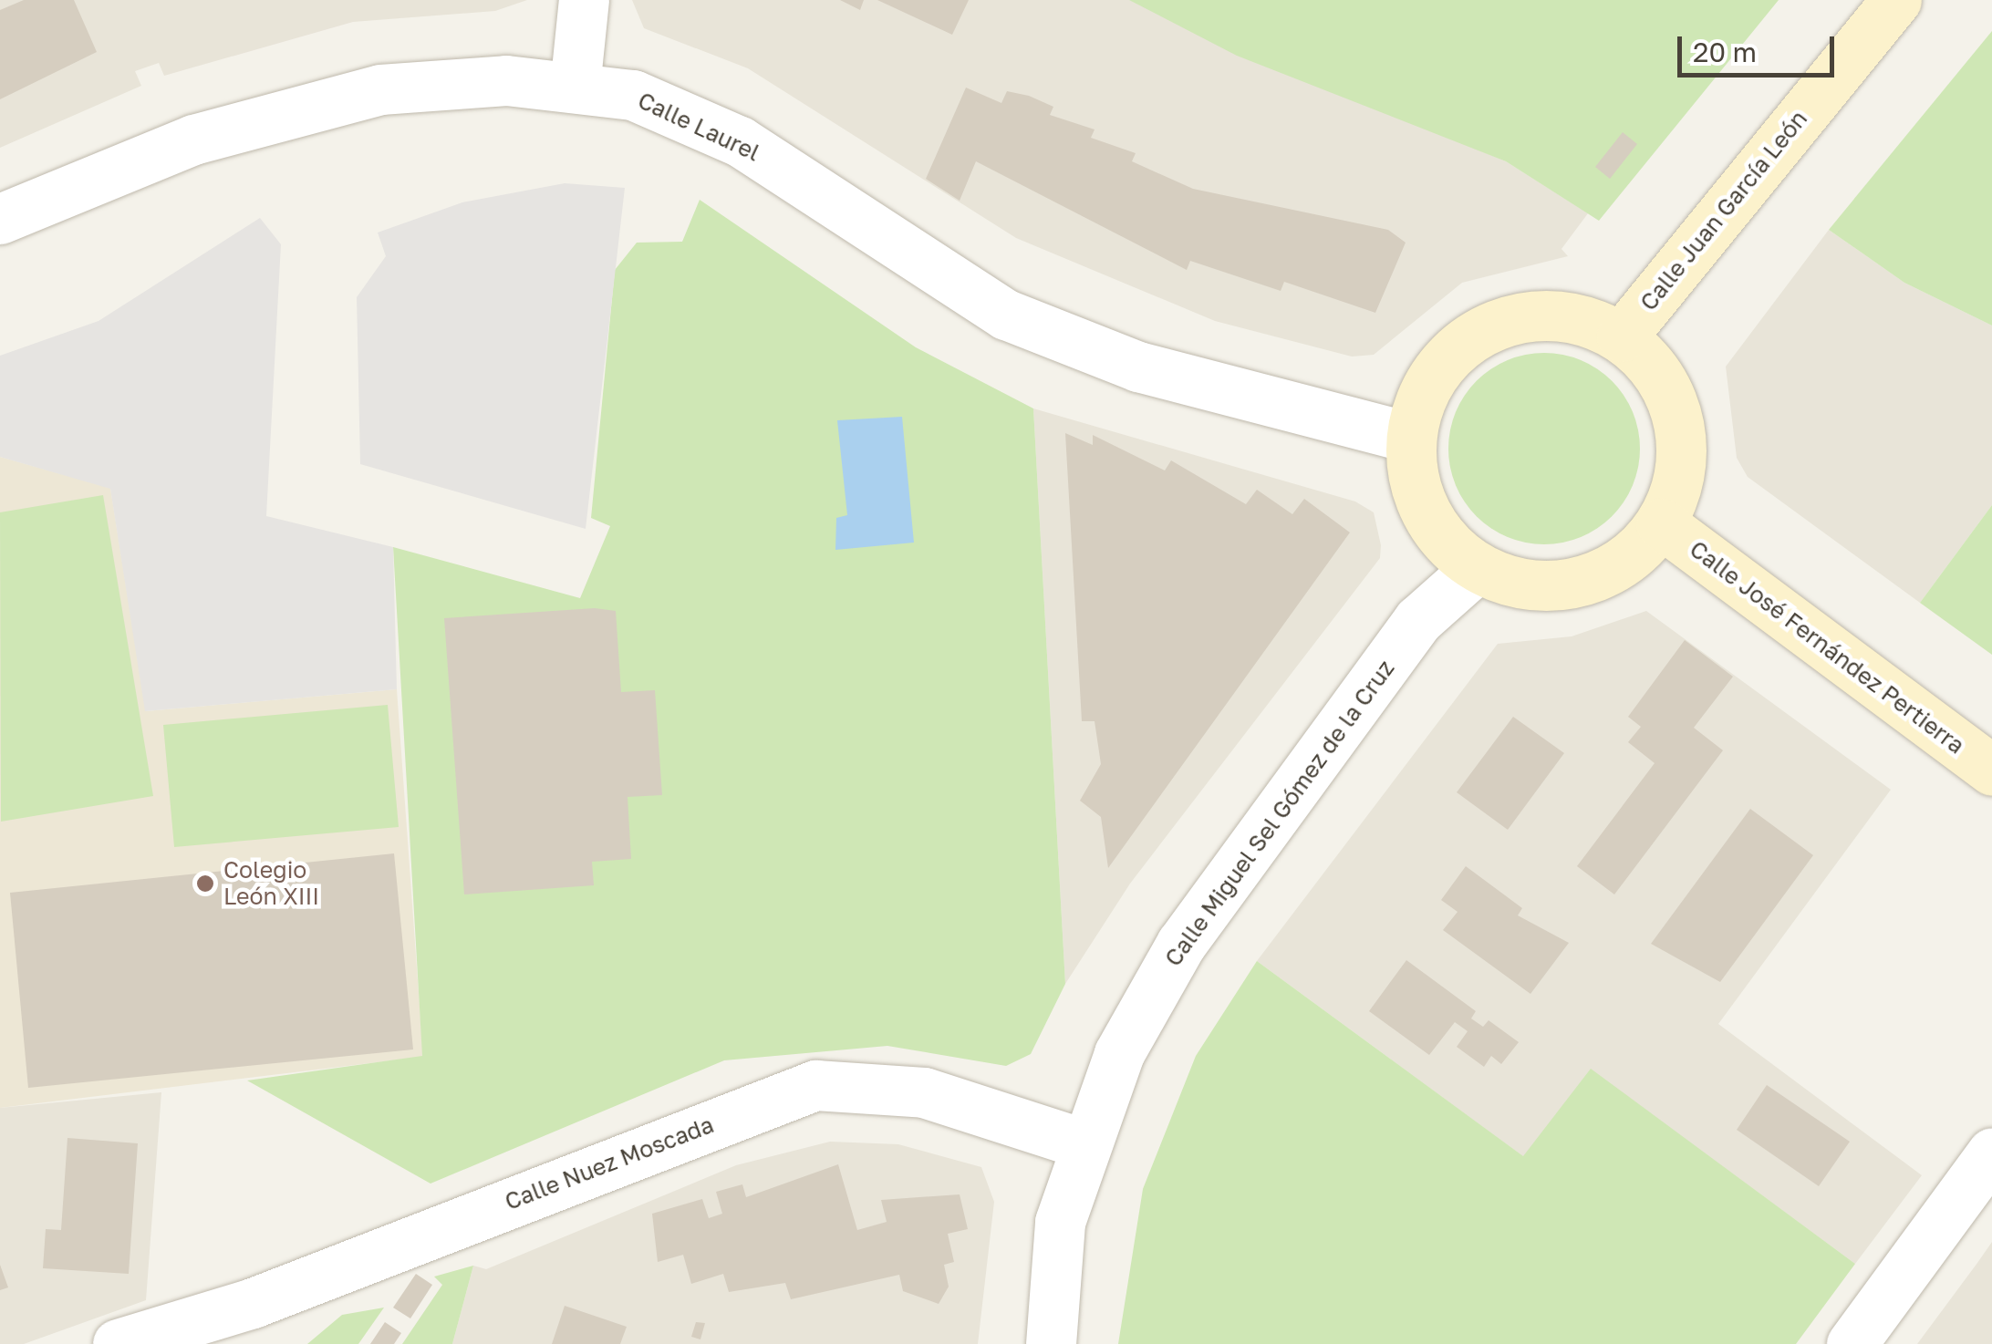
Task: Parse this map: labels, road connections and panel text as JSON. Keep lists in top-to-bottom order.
{
  "streets": {
    "main road": ["Calle Juan García León", "Calle José Fernández Pertierra"],
    "street": ["Calle Laurel", "Calle Miguel Sel Gómez de la Cruz", "Calle Nuez Moscada"]
  },
  "crossings": [
    ["Calle Laurel", "Calle Juan García León"],
    ["Calle Laurel", "Calle José Fernández Pertierra"],
    ["Calle Laurel", "Calle Miguel Sel Gómez de la Cruz"],
    ["Calle Juan García León", "Calle José Fernández Pertierra"],
    ["Calle Juan García León", "Calle Miguel Sel Gómez de la Cruz"],
    ["Calle José Fernández Pertierra", "Calle Miguel Sel Gómez de la Cruz"],
    ["Calle Miguel Sel Gómez de la Cruz", "Calle Nuez Moscada"]
  ],
  "places": ["Colegio León XIII"],
  "scale_bar": "20 m"
}
